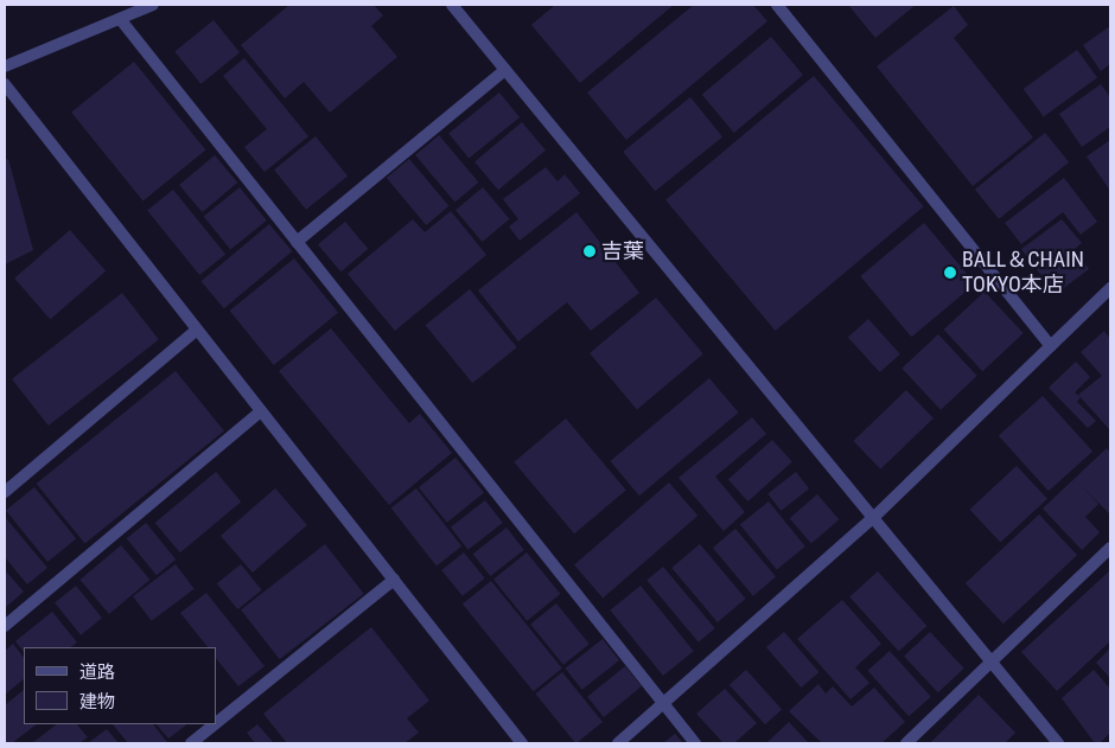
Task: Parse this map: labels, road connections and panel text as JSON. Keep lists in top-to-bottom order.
{
  "places": ["吉葉", "BALL＆CHAIN TOKYO本店"],
  "legend": ["道路", "建物"]
}
